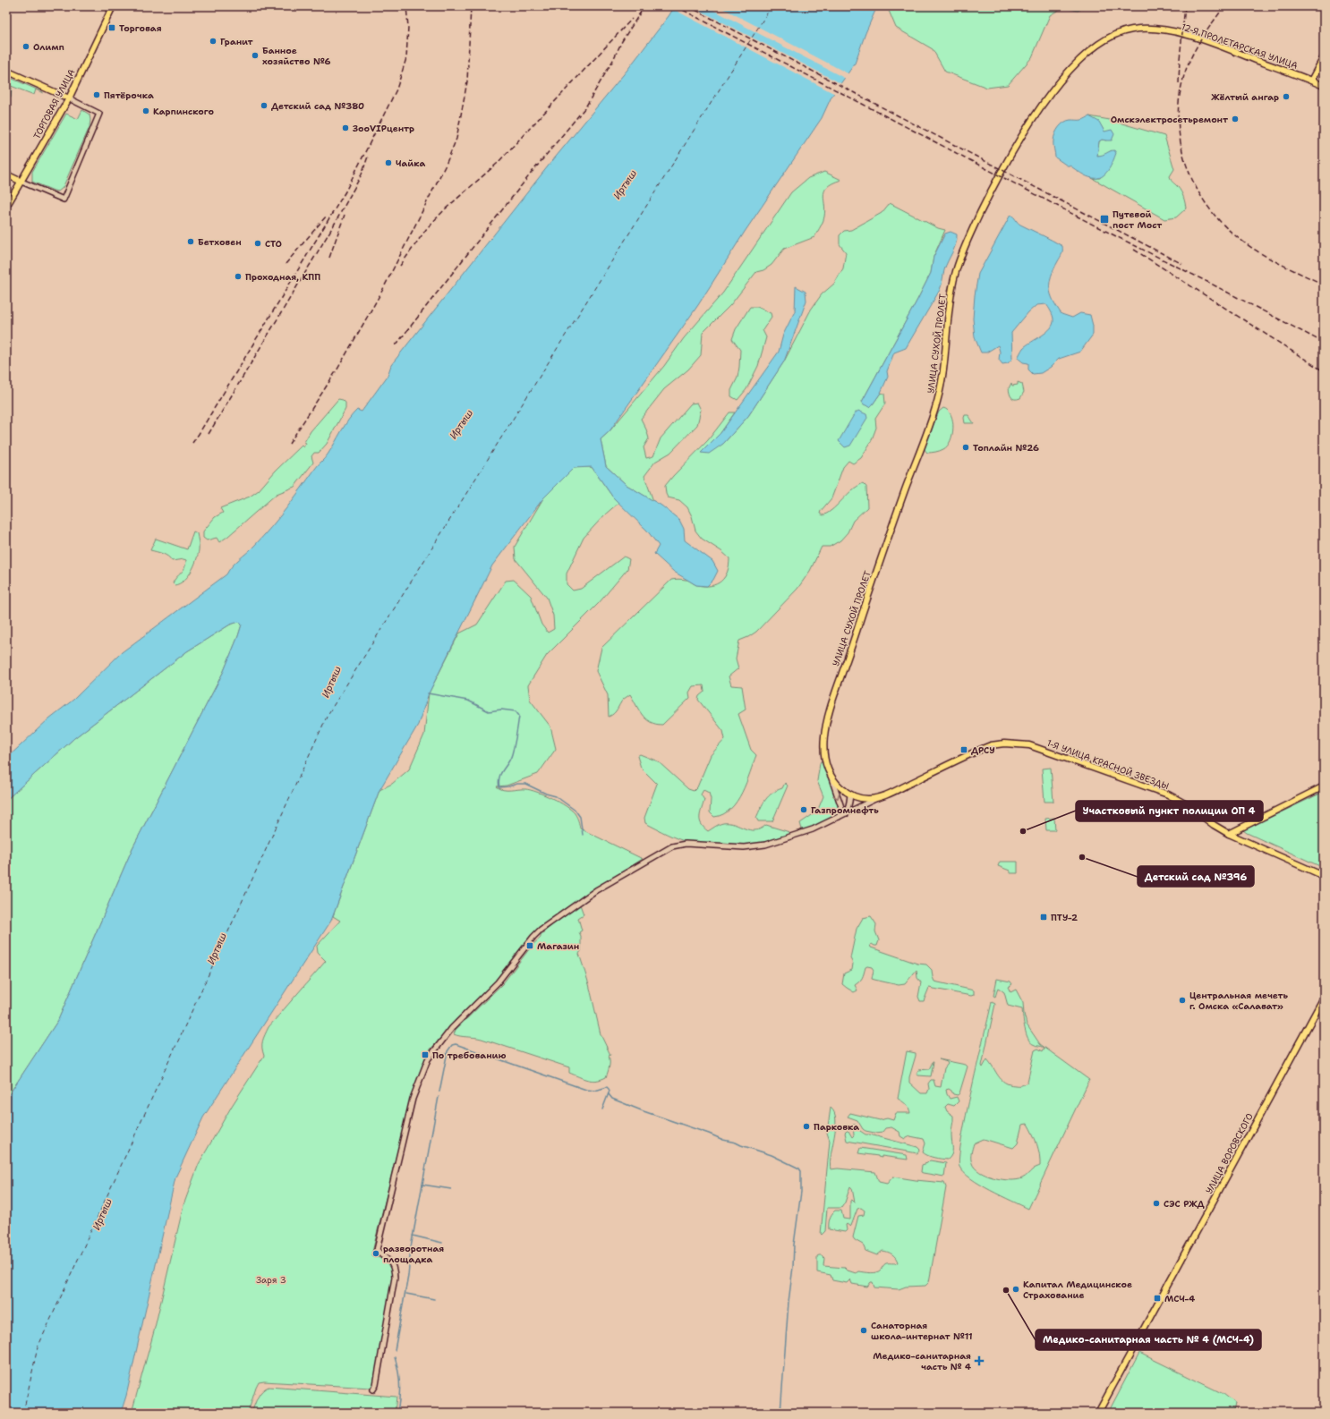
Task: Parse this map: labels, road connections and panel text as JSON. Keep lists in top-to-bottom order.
{
  "streets": {
    "main road": [
      "12-Я ПРОЛЕТАРСКАЯ УЛИЦА",
      "ТОРГОВАЯ УЛИЦА",
      "УЛИЦА СУХОЙ ПРОЛЕТ",
      "1-Я УЛИЦА КРАСНОЙ ЗВЕЗДЫ",
      "УЛИЦА ВОРОВСКОГО"
    ]
  },
  "crossings": [
    ["12-Я ПРОЛЕТАРСКАЯ УЛИЦА", "УЛИЦА СУХОЙ ПРОЛЕТ"]
  ],
  "water": ["Иртыш"],
  "parks": ["Заря 3"],
  "places": {
    "transit": [
      "Торговая",
      "Путевой пост Мост",
      "ДРСУ",
      "ПТУ-2",
      "Магазин",
      "По требованию",
      "МСЧ-4"
    ],
    "other": [
      "Гранит",
      "Олимп",
      "Банное хозяйство №6",
      "Пятёрочка",
      "Жёлтый ангар",
      "Детский сад №380",
      "Карпинского",
      "Омскэлектросетьремонт",
      "ЗооVIPцентр",
      "Чайка",
      "Бетховен",
      "СТО",
      "Проходная, КПП",
      "Топлайн №26",
      "Газпромнефть",
      "Участковый пункт полиции ОП 4",
      "Детский сад №396",
      "Центральная мечеть г. Омска «Салават»",
      "Парковка",
      "СЭС РЖД",
      "разворотная площадка",
      "Капитал Медицинское Страхование",
      "Медико-санитарная часть № 4 (МСЧ-4)",
      "Санаторная школа-интернат №11"
    ],
    "health": ["Медико-санитарная часть № 4"]
  }
}
